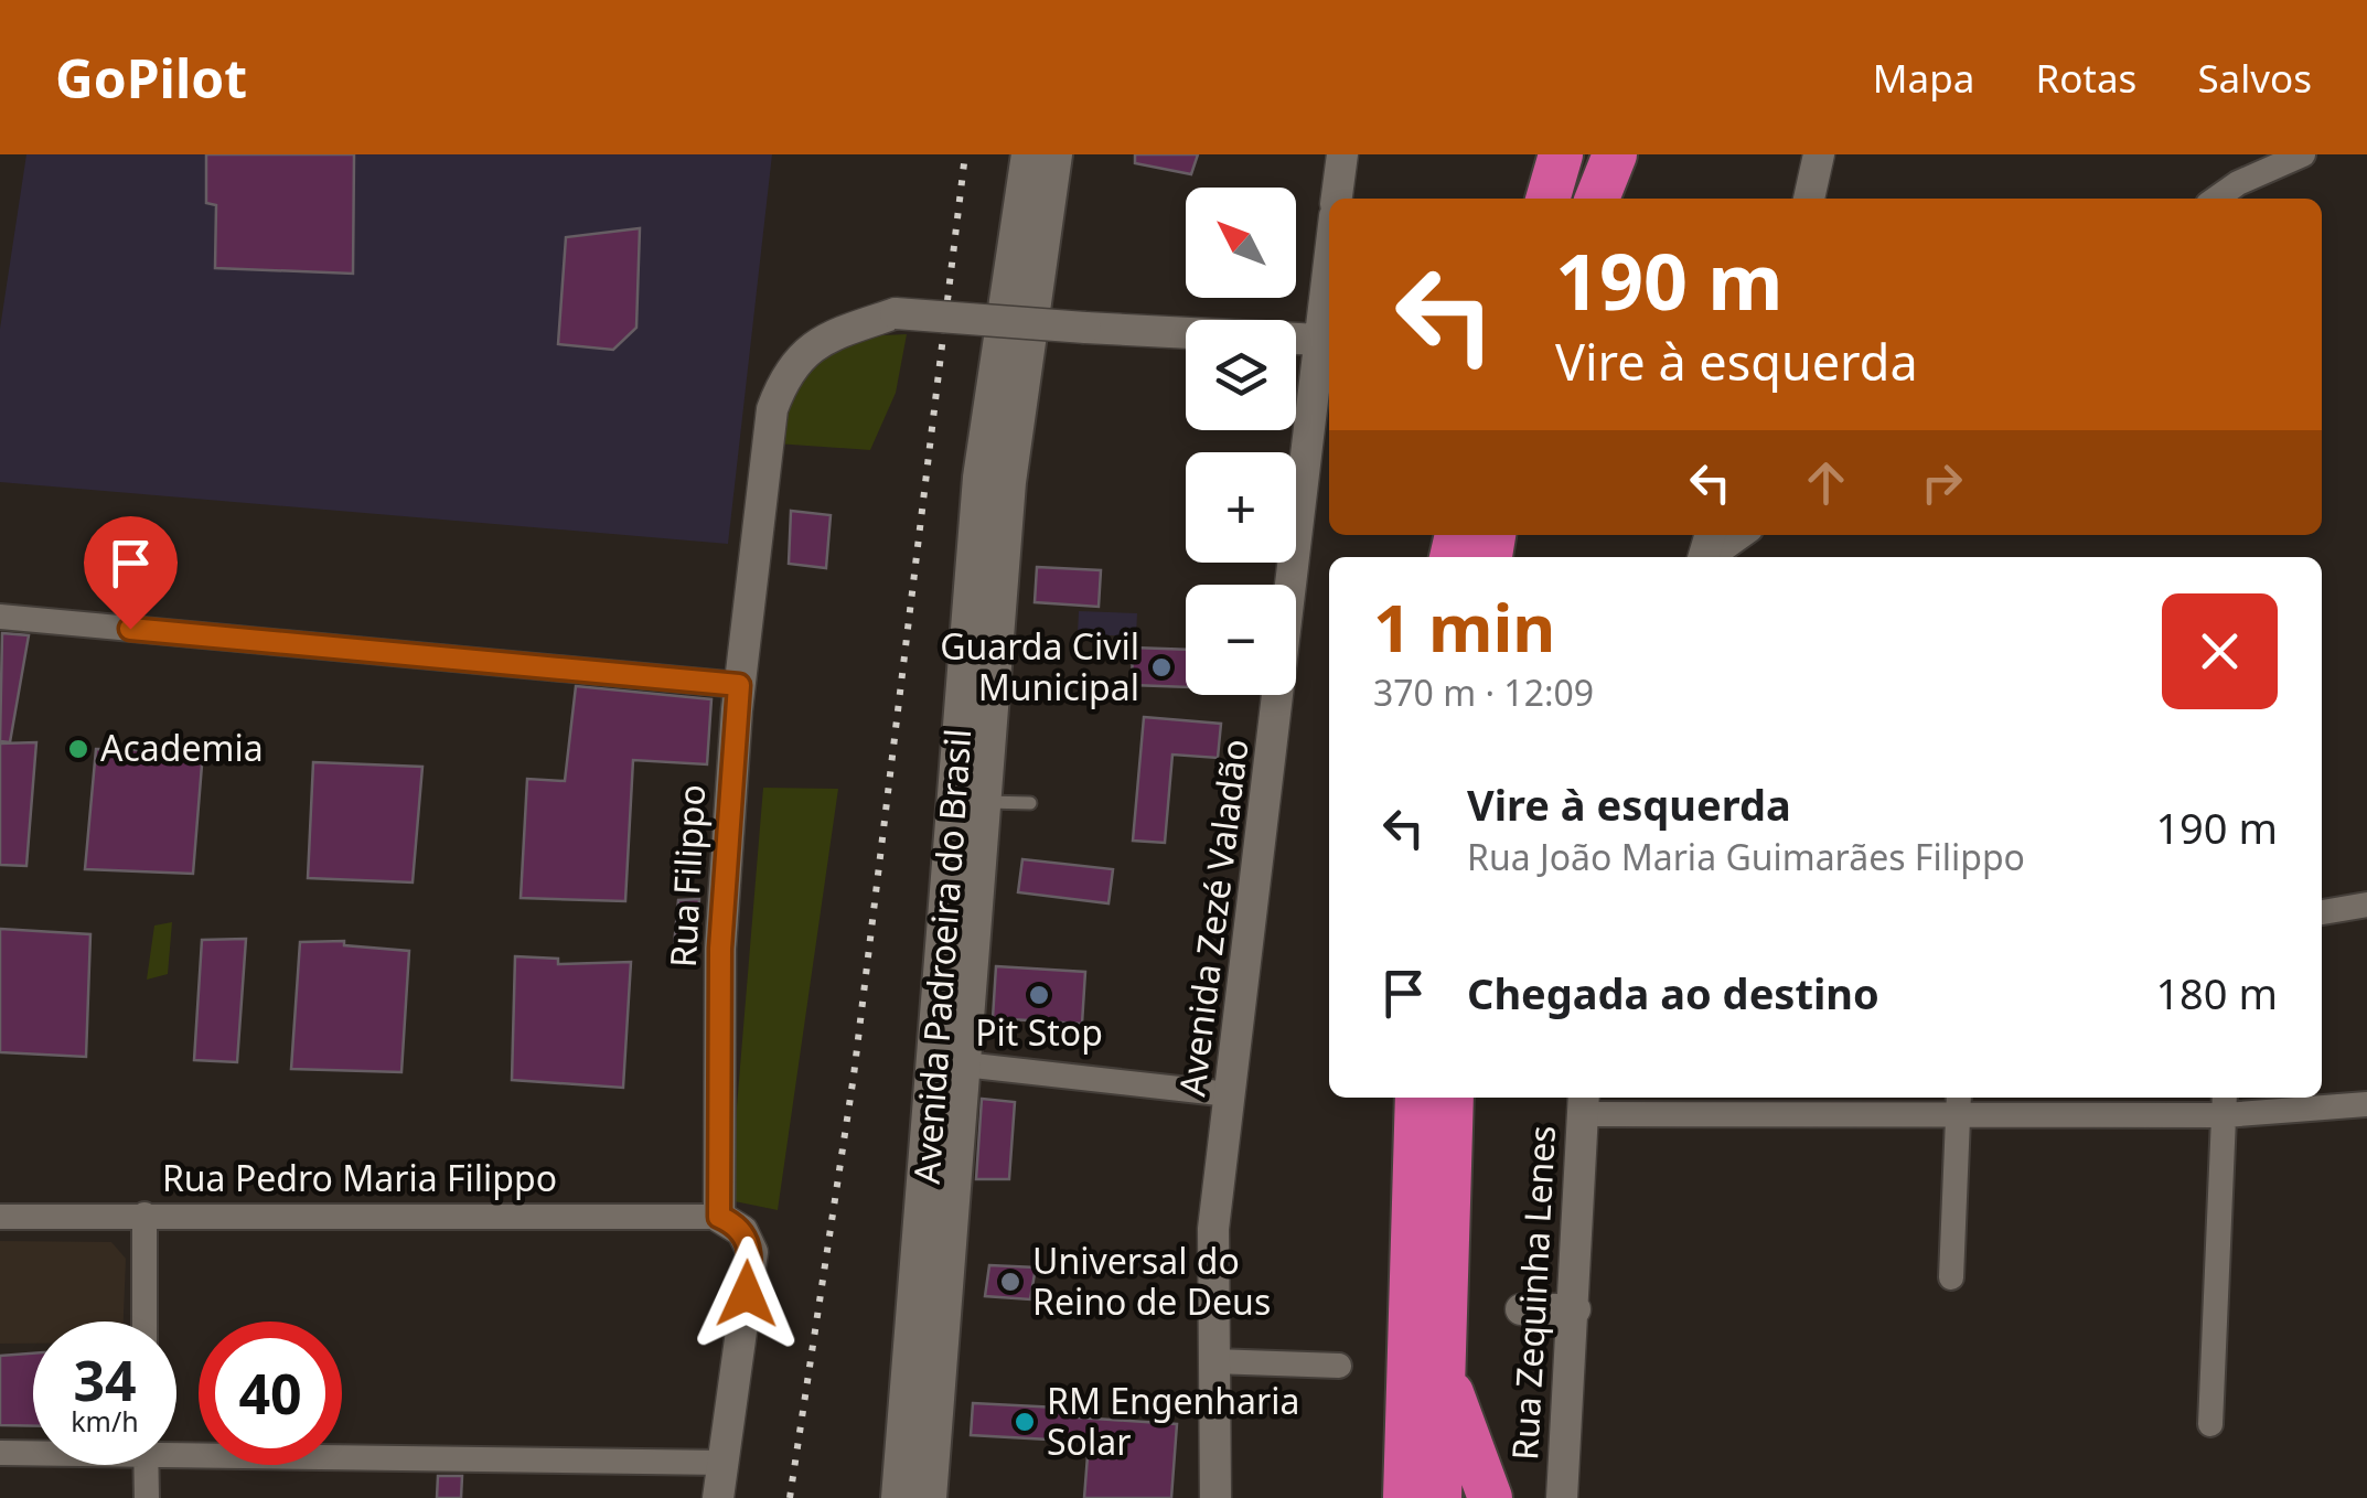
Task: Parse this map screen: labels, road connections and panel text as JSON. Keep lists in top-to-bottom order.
{
  "streets": {
    "main road": ["Avenida Padroeira do Brasil"],
    "street": [
      "Rua Filippo",
      "Avenida Zezé Valadão",
      "Rua Pedro Maria Filippo",
      "Rua Zequinha Lenes"
    ]
  },
  "crossings": [
    ["Rua Filippo", "Avenida Zezé Valadão"],
    ["Rua Filippo", "Rua Pedro Maria Filippo"]
  ],
  "places": [
    "Guarda Civil Municipal",
    "Academia",
    "Pit Stop",
    "Universal do Reino de Deus",
    "RM Engenharia Solar"
  ],
  "north": "top left",
  "page": {
    "header": "GoPilot",
    "nav": ["Mapa", "Rotas", "Salvos"],
    "map_buttons": ["+", "−"],
    "turn": ["190 m", "Vire à esquerda"],
    "heading": ["1 min", "370 m · 12:09"],
    "list": [
      {
        "name": "Vire à esquerda",
        "note": "Rua João Maria Guimarães Filippo",
        "value": "190 m"
      },
      {
        "name": "Chegada ao destino",
        "value": "180 m"
      }
    ],
    "speed": "34 km/h",
    "limit": "40"
  }
}
